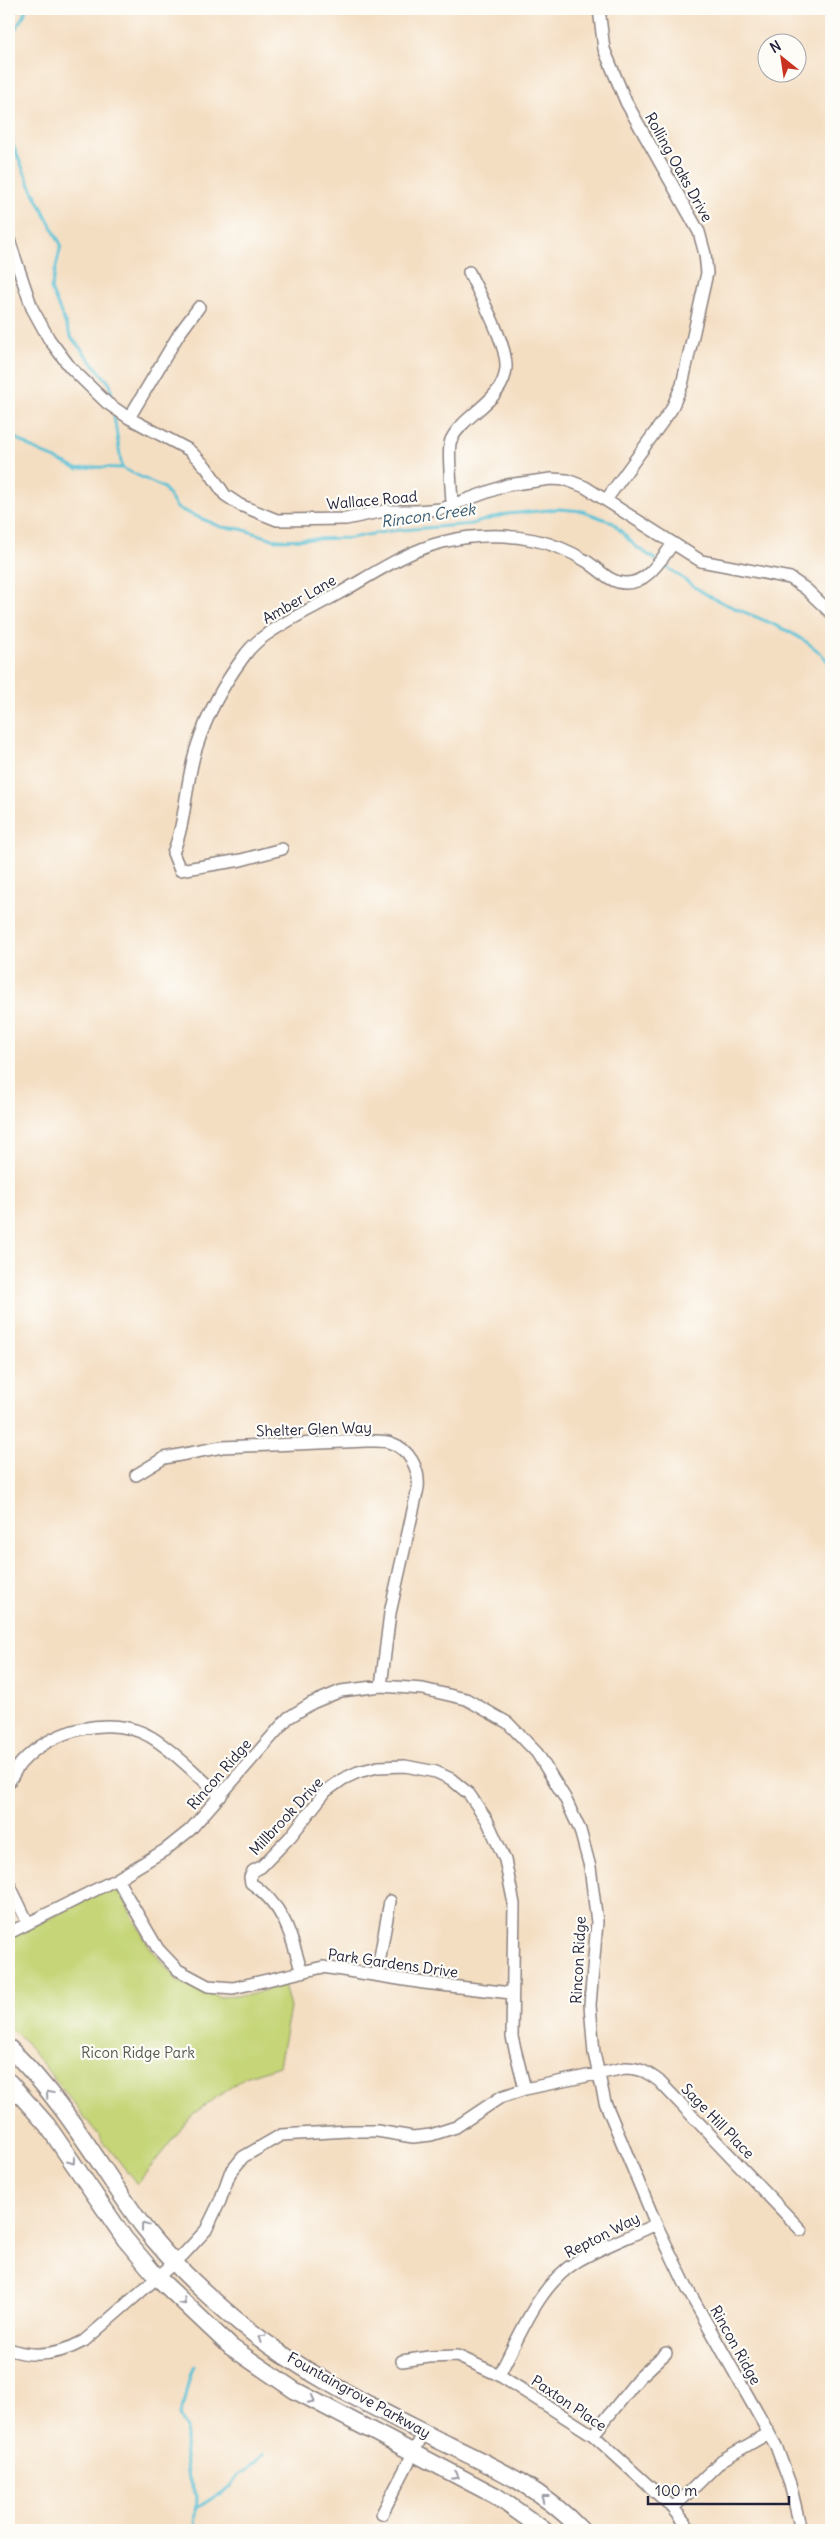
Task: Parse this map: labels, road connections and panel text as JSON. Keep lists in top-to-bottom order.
{
  "streets": {
    "main road": ["Fountaingrove Parkway"],
    "street": [
      "Rolling Oaks Drive",
      "Wallace Road",
      "Amber Lane",
      "Shelter Glen Way",
      "Rincon Ridge",
      "Millbrook Drive",
      "Park Gardens Drive",
      "Sage Hill Place",
      "Repton Way",
      "Paxton Place"
    ]
  },
  "crossings": [
    ["Rolling Oaks Drive", "Wallace Road"],
    ["Wallace Road", "Amber Lane"],
    ["Shelter Glen Way", "Rincon Ridge"],
    ["Rincon Ridge", "Park Gardens Drive"],
    ["Rincon Ridge", "Sage Hill Place"],
    ["Rincon Ridge", "Repton Way"],
    ["Millbrook Drive", "Park Gardens Drive"],
    ["Millbrook Drive", "Sage Hill Place"],
    ["Sage Hill Place", "Fountaingrove Parkway"],
    ["Repton Way", "Paxton Place"]
  ],
  "water": ["Rincon Creek"],
  "parks": ["Ricon Ridge Park"],
  "scale_bar": "100 m",
  "north": "top left"
}
